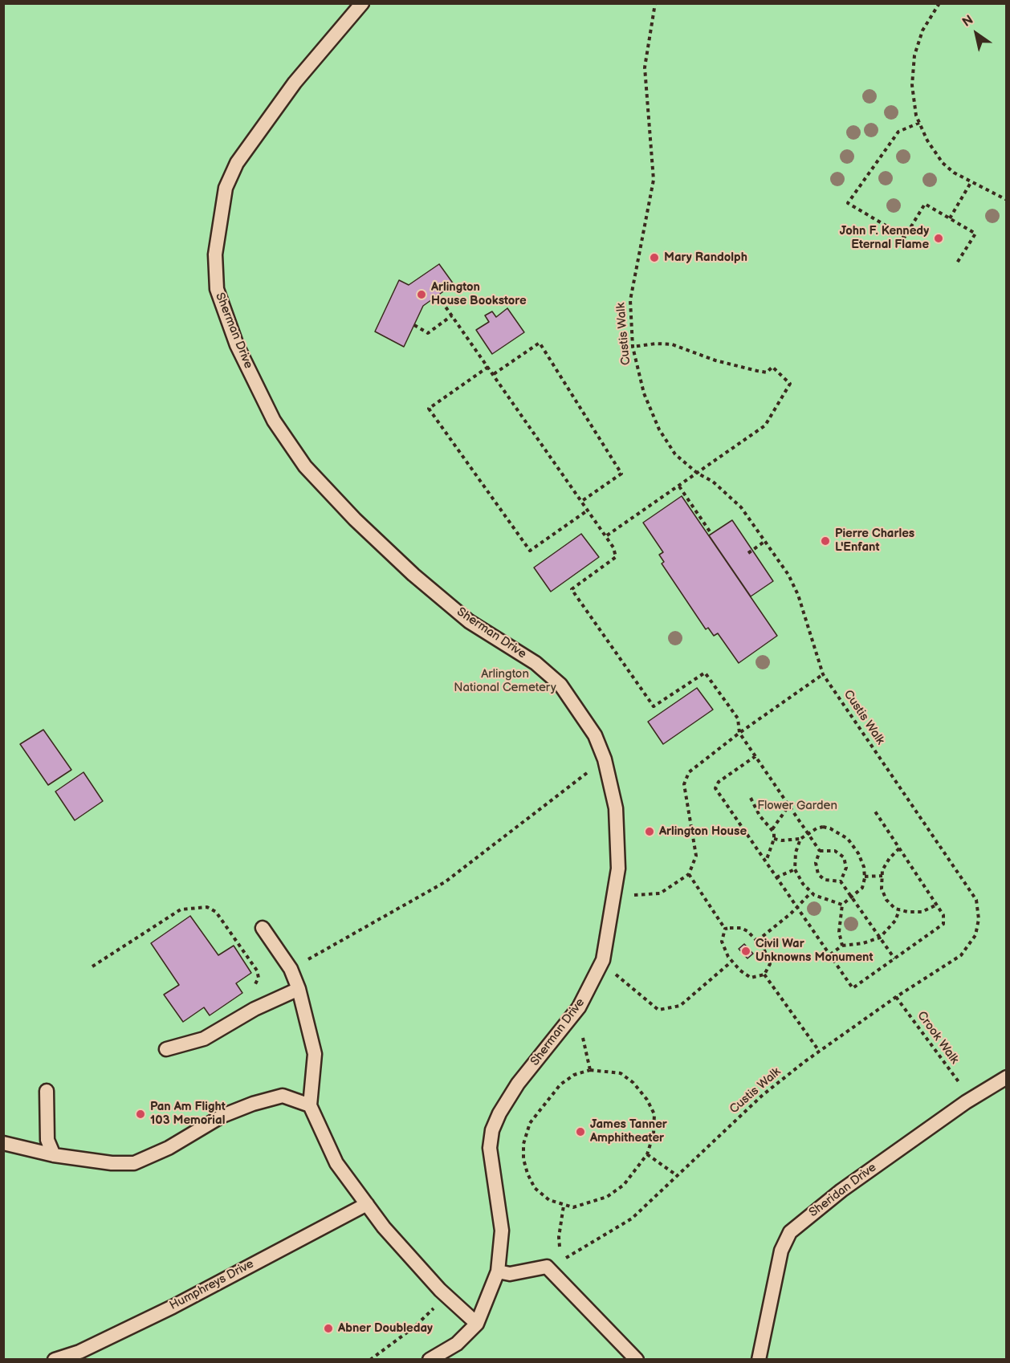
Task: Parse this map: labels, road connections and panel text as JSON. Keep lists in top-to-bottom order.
{
  "streets": {
    "lane": ["Sherman Drive", "Sheridan Drive", "Humphreys Drive"],
    "path": ["Custis Walk", "Crook Walk"]
  },
  "crossings": [
    ["Custis Walk", "Crook Walk"]
  ],
  "parks": ["Arlington National Cemetery", "Flower Garden"],
  "places": [
    "John F. Kennedy Eternal Flame",
    "Mary Randolph",
    "Arlington House Bookstore",
    "Pierre Charles L'Enfant",
    "Arlington House",
    "Civil War Unknowns Monument",
    "Pan Am Flight 103 Memorial",
    "James Tanner Amphitheater",
    "Abner Doubleday"
  ],
  "north": "top left"
}
